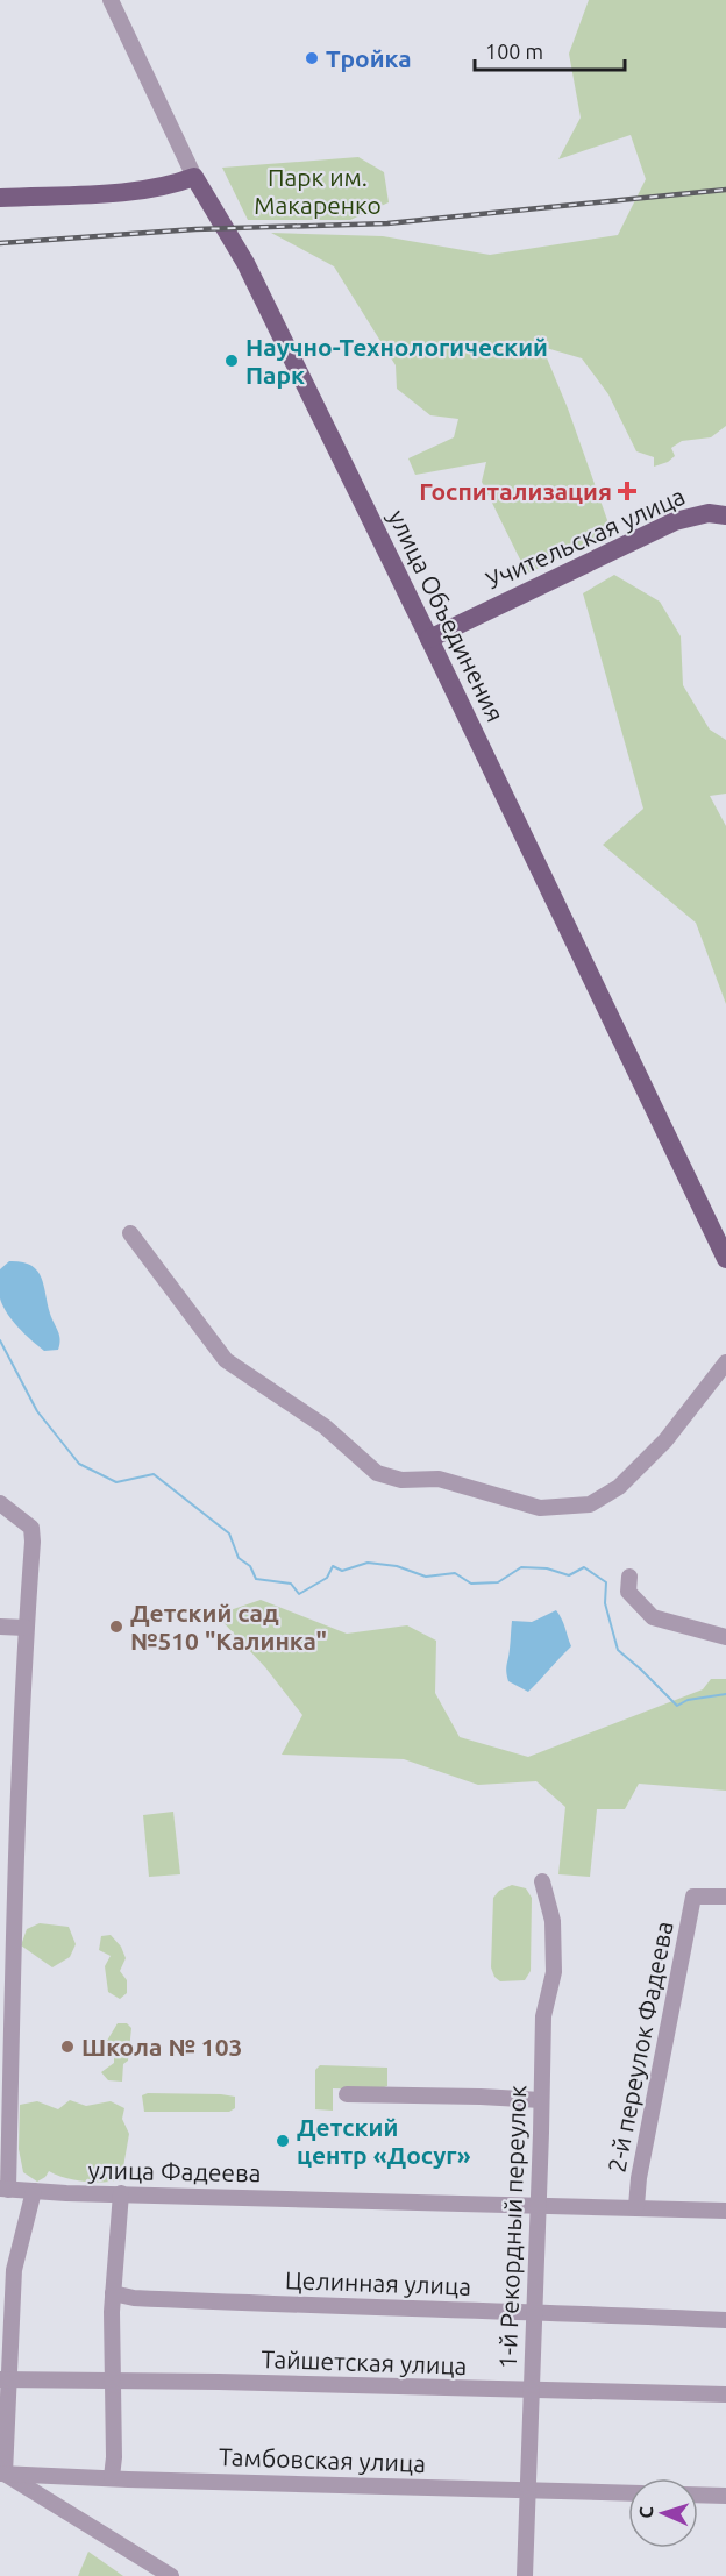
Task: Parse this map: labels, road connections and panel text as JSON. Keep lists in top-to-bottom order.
{
  "streets": {
    "main road": ["Учительская улица", "улица Объединения"],
    "street": [
      "2-й переулок Фадеева",
      "улица Фадеева",
      "1-й Рекордный переулок",
      "Целинная улица",
      "Тайшетская улица",
      "Тамбовская улица"
    ]
  },
  "crossings": [
    ["Учительская улица", "улица Объединения"],
    ["2-й переулок Фадеева", "улица Фадеева"],
    ["улица Фадеева", "1-й Рекордный переулок"],
    ["1-й Рекордный переулок", "Целинная улица"],
    ["1-й Рекордный переулок", "Тайшетская улица"],
    ["1-й Рекордный переулок", "Тамбовская улица"]
  ],
  "parks": ["Парк им. Макаренко"],
  "places": {
    "other": [
      "Тройка",
      "Научно-Технологический Парк",
      "Детский сад №510 \"Калинка\"",
      "Школа № 103",
      "Детский центр «Досуг»"
    ],
    "health": ["Госпитализация"]
  },
  "scale_bar": "100 m",
  "north": "left"
}
